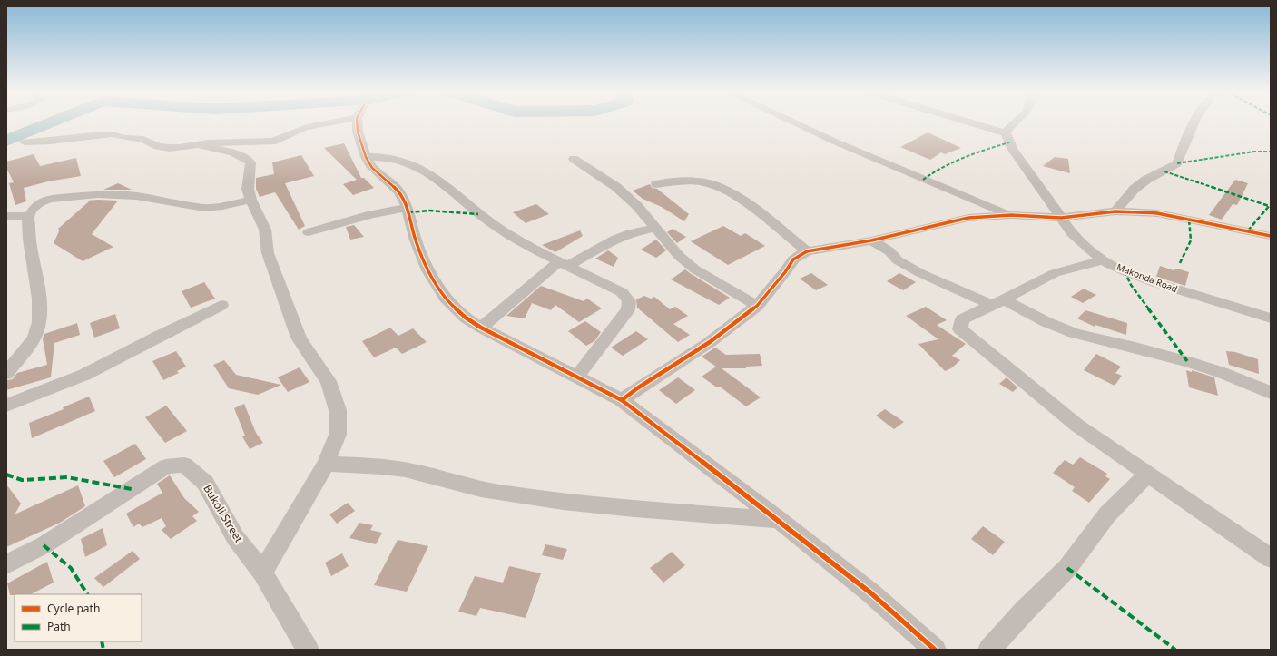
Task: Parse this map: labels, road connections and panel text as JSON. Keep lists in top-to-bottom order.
{
  "streets": {
    "street": ["Makonda Road", "Bukoli Street"]
  },
  "legend": ["Cycle path", "Path"]
}
